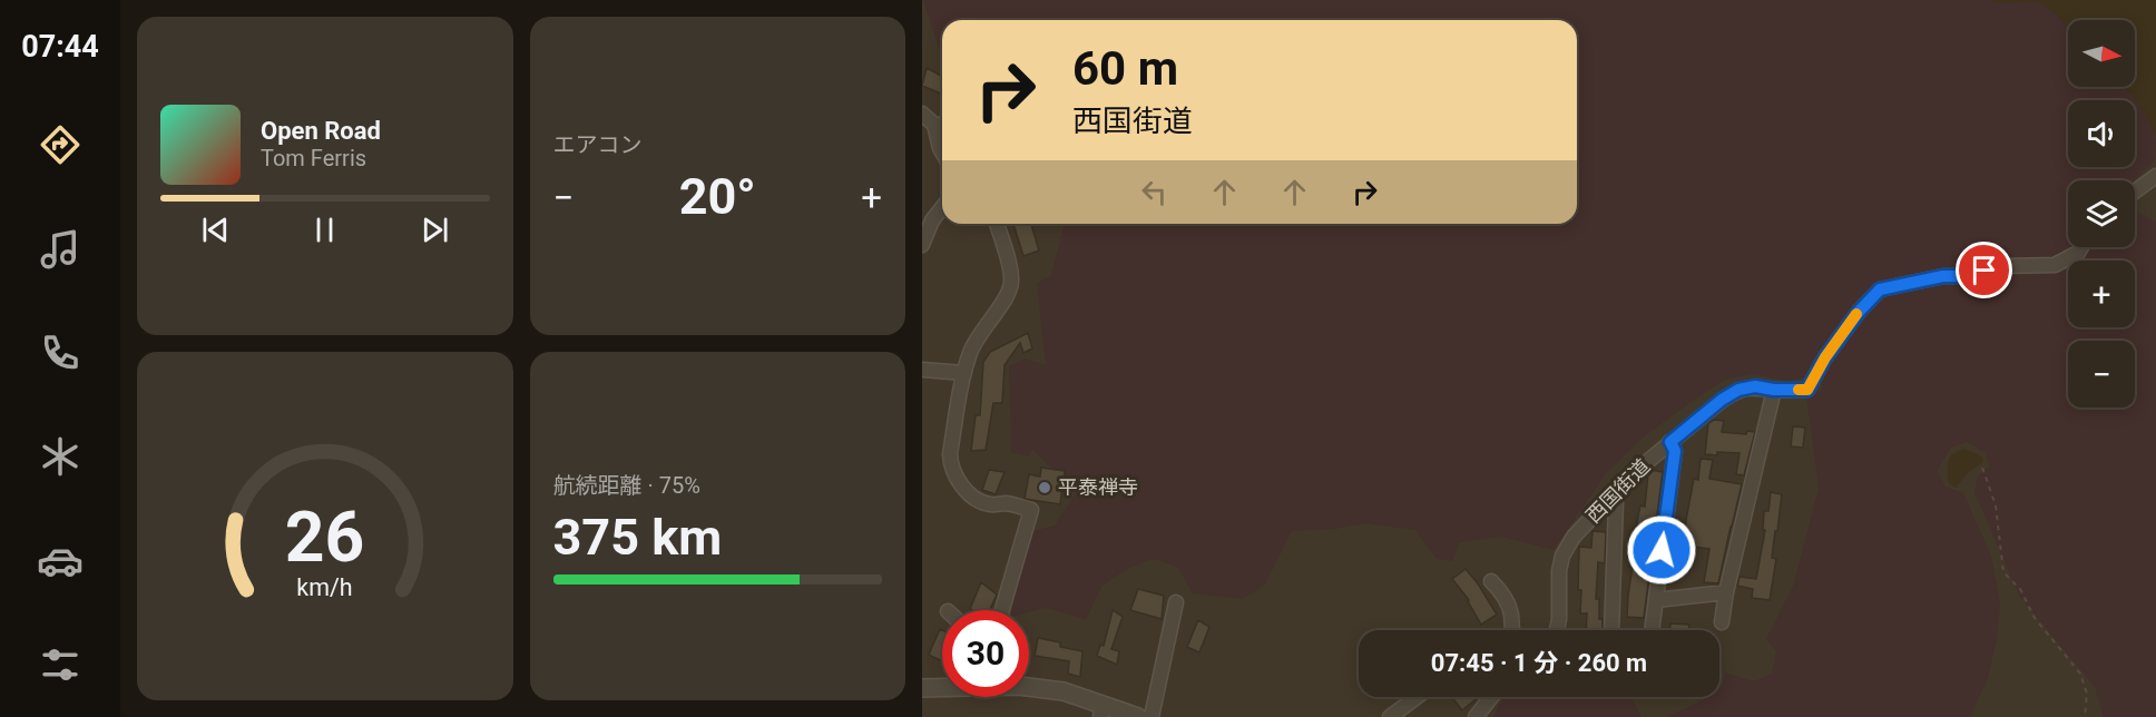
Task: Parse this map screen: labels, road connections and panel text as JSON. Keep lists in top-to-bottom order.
{
  "streets": {
    "street": ["西国街道"]
  },
  "places": ["平泰禅寺"],
  "north": "right",
  "page": {
    "tabs": "07:44",
    "tile": [
      "エアコン",
      ["航続距離 · 75%", "375 km"]
    ],
    "map_buttons": ["+", "−"],
    "turn": ["60 m", "西国街道"],
    "song": ["Open Road", "Tom Ferris"],
    "heat": ["−", "20°", "+"],
    "limit": "30",
    "trip": "07:45 · 1 分 · 260 m",
    "gauge": ["26", "km/h"]
  }
}
